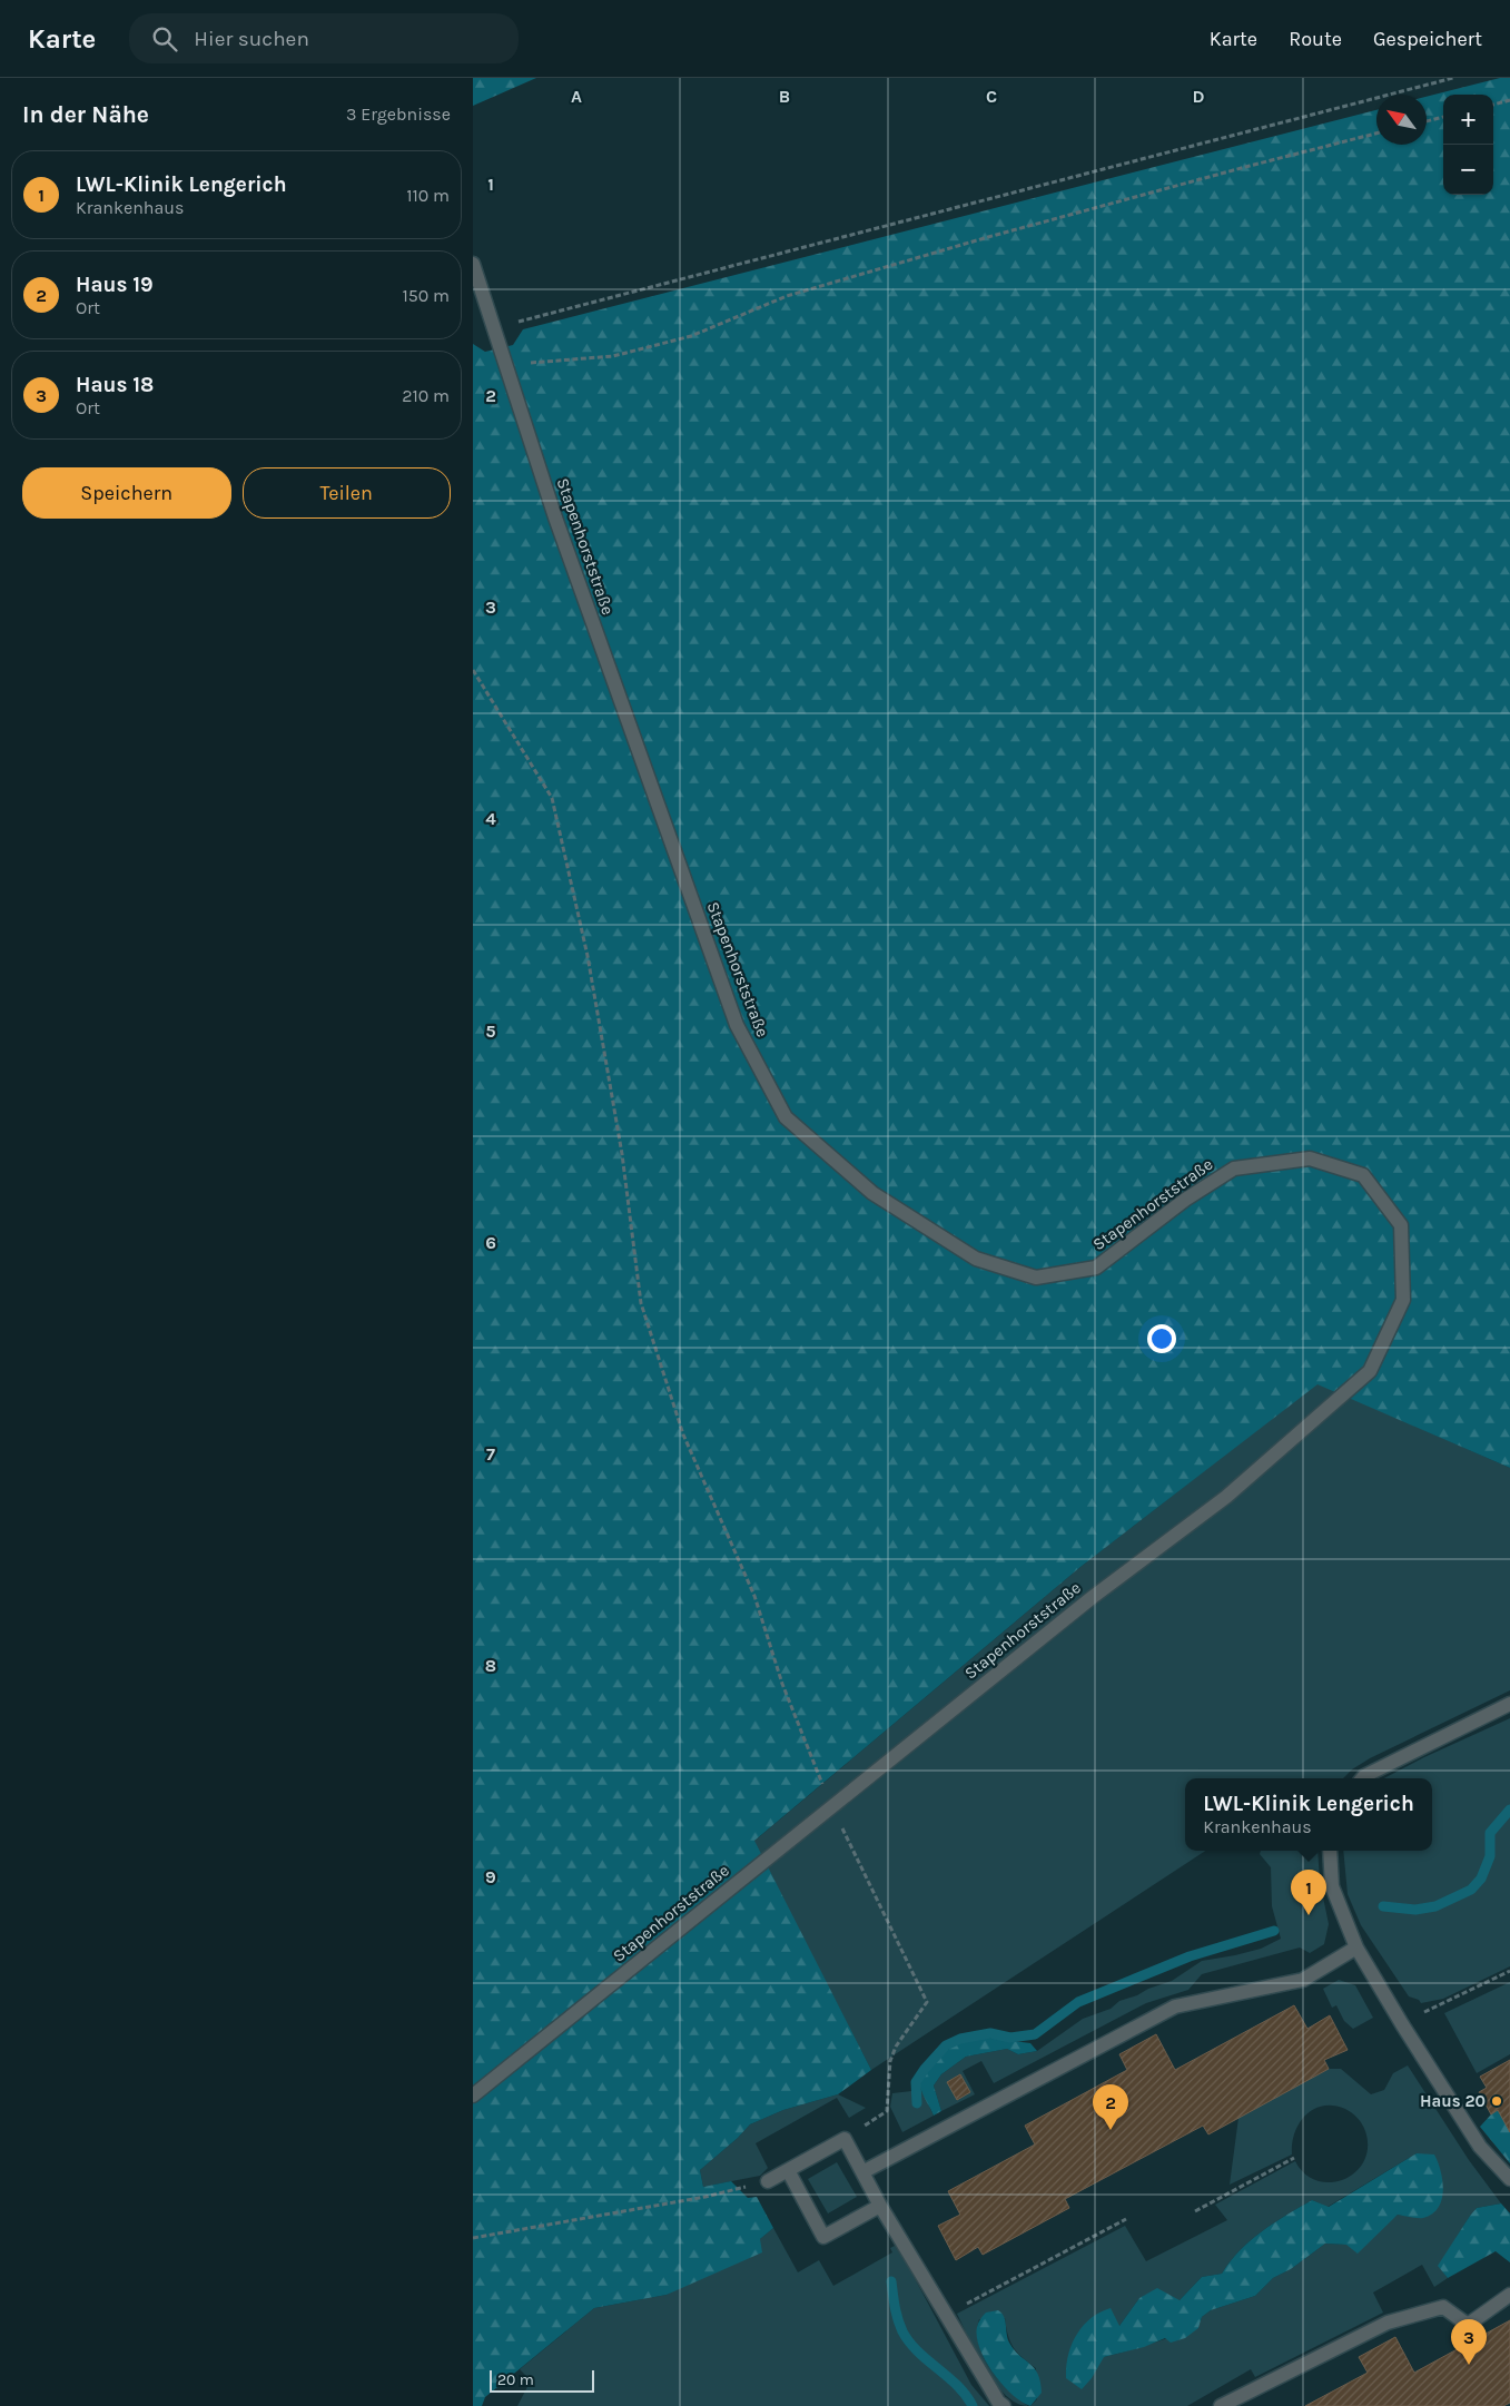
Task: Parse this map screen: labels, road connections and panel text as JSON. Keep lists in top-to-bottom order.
{
  "streets": {
    "street": ["Stapenhorststraße"]
  },
  "places": ["Haus 20"],
  "scale_bar": "20 m",
  "north": "top left",
  "page": {
    "header": "Karte",
    "search": "Hier suchen",
    "nav": ["Karte", "Route", "Gespeichert"],
    "heading": ["In der Nähe", "3 Ergebnisse"],
    "map_buttons": ["+", "−"],
    "list": [
      {
        "mark": "1",
        "name": "LWL-Klinik Lengerich",
        "note": "Krankenhaus",
        "value": "110 m"
      },
      {
        "mark": "2",
        "name": "Haus 19",
        "note": "Ort",
        "value": "150 m"
      },
      {
        "mark": "3",
        "name": "Haus 18",
        "note": "Ort",
        "value": "210 m"
      }
    ],
    "buttons": ["Speichern", "Teilen"],
    "popup": ["LWL-Klinik Lengerich", "Krankenhaus"],
    "pins": ["1", "2", "3"],
    "scale": "20 m"
  },
  "grid": {
    "columns": [
      "A",
      "B",
      "C",
      "D"
    ],
    "rows": [
      "1",
      "2",
      "3",
      "4",
      "5",
      "6",
      "7",
      "8",
      "9"
    ]
  }
}
